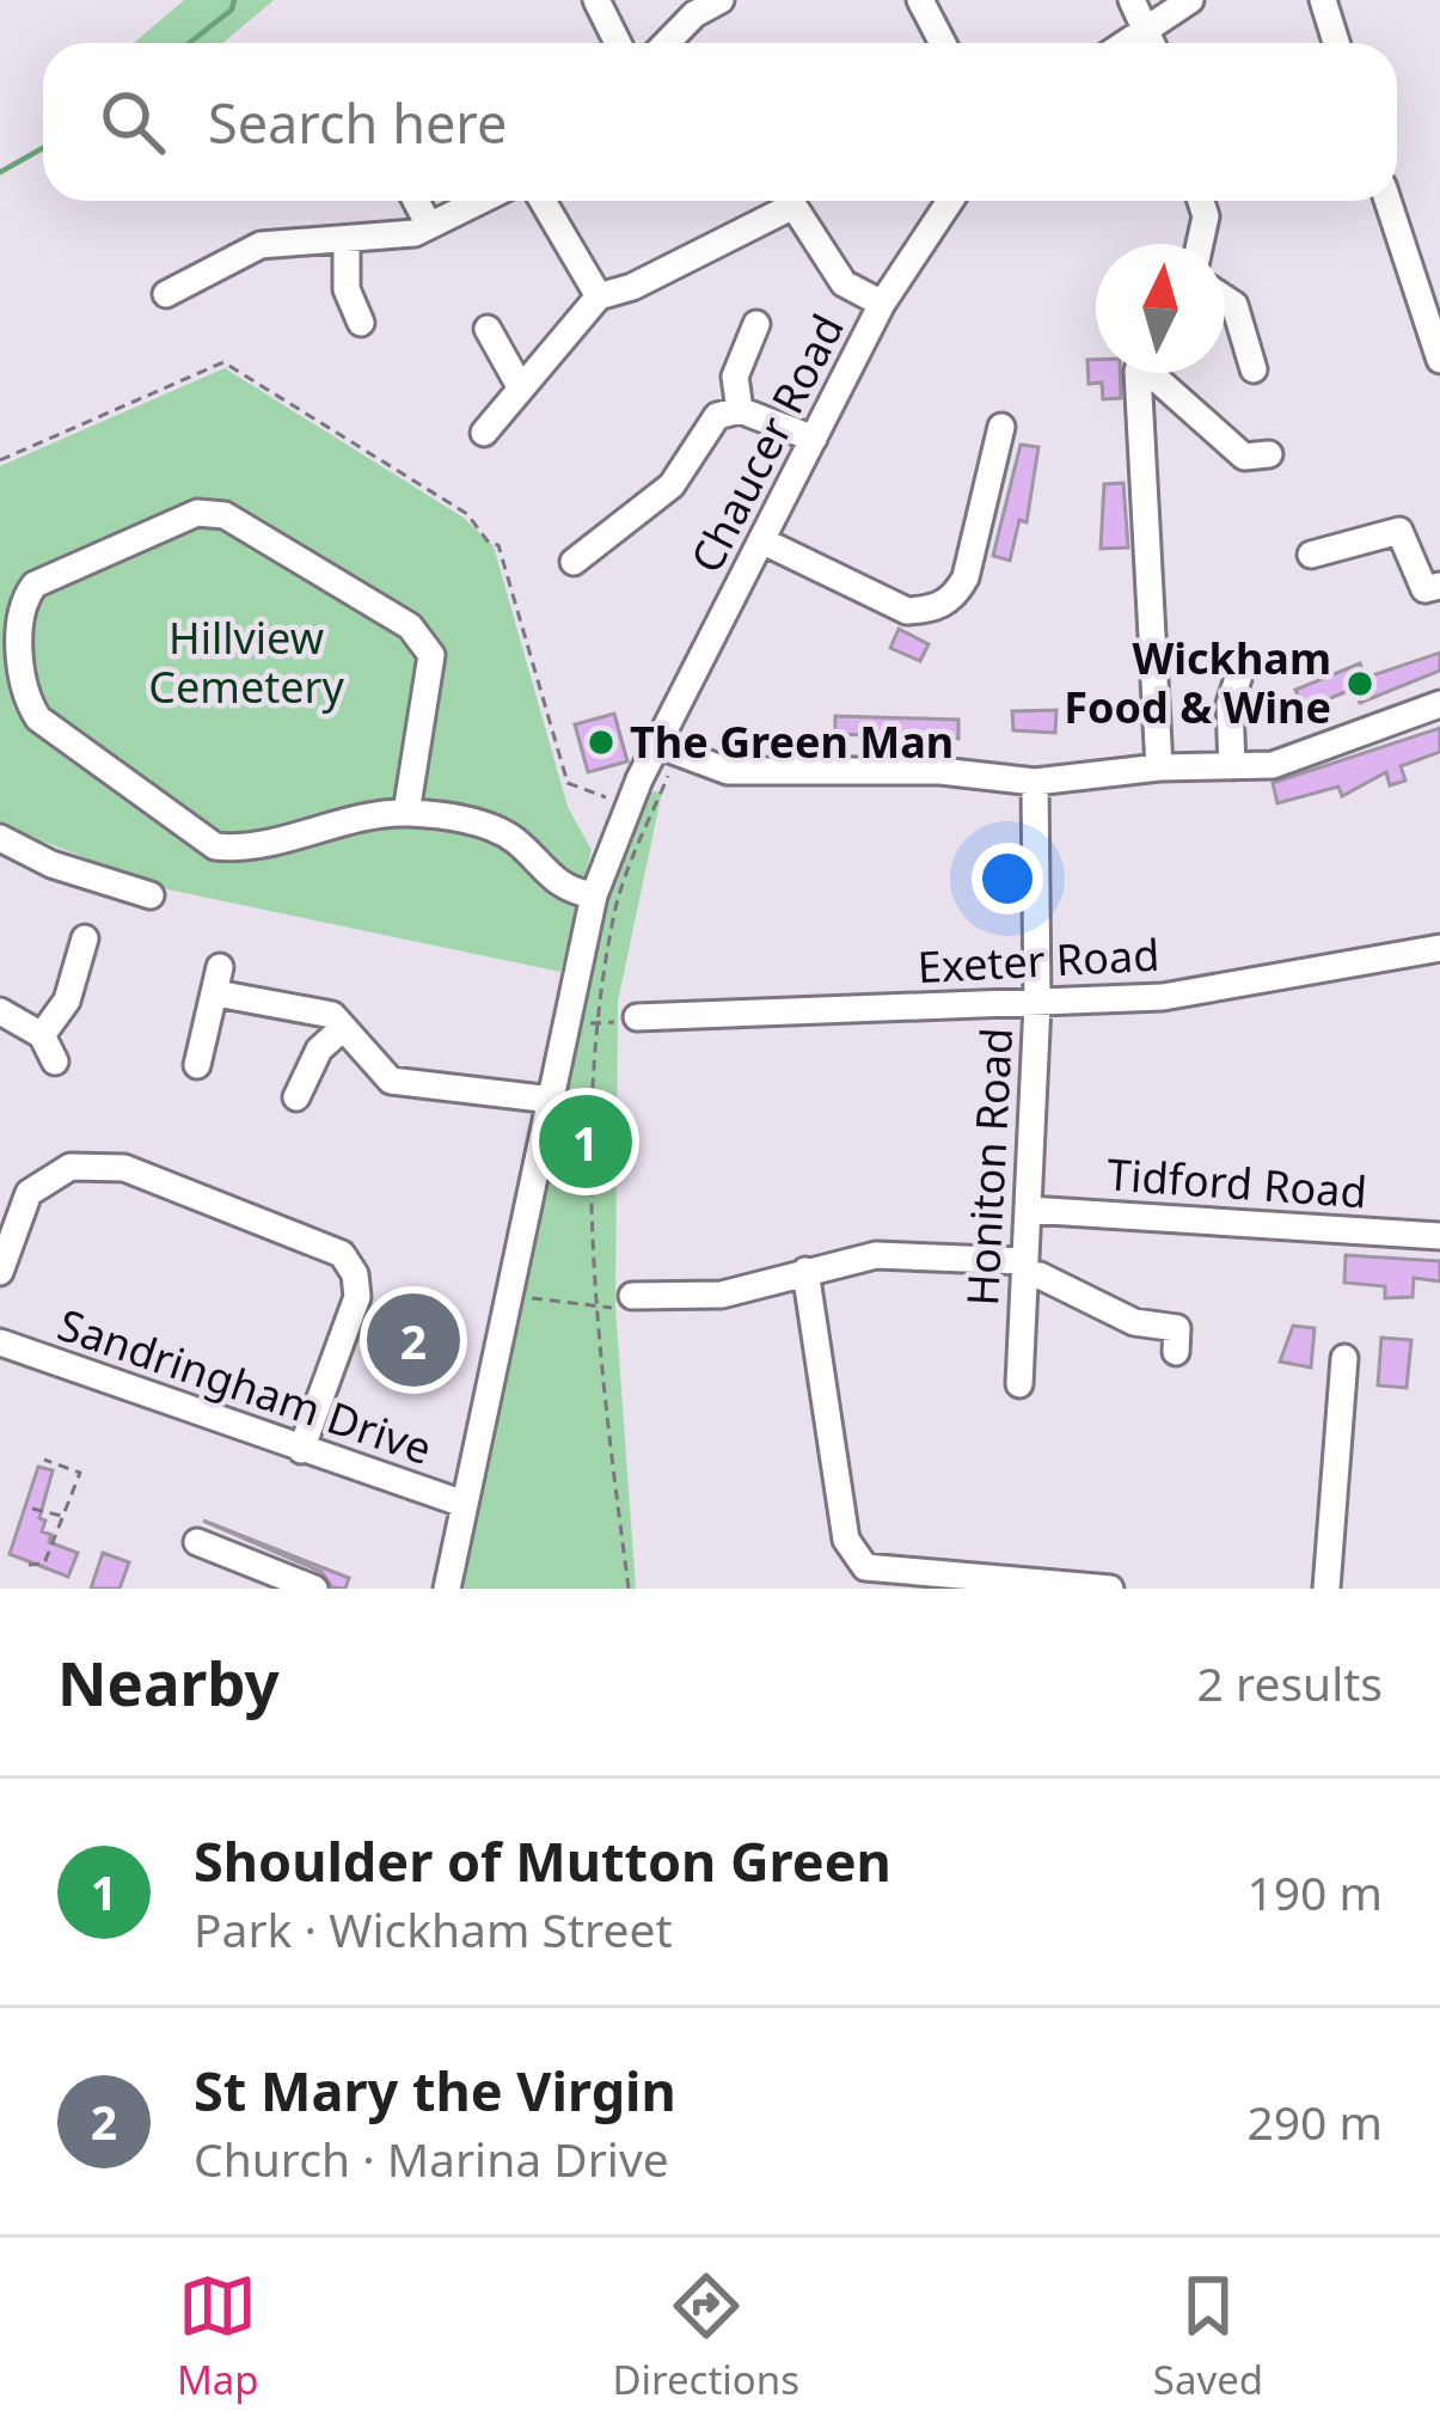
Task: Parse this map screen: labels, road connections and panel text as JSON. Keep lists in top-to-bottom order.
{
  "streets": {
    "street": [
      "Chaucer Road",
      "Exeter Road",
      "Honiton Road",
      "Tidford Road",
      "Sandringham Drive"
    ]
  },
  "crossings": [
    ["Chaucer Road", "Sandringham Drive"],
    ["Exeter Road", "Honiton Road"],
    ["Honiton Road", "Tidford Road"]
  ],
  "parks": ["Hillview Cemetery"],
  "places": ["Wickham Food & Wine", "The Green Man"],
  "north": "top",
  "page": {
    "search": "Search here",
    "pins": ["1", "2"],
    "heading": ["Nearby", "2 results"],
    "list": [
      {
        "mark": "1",
        "name": "Shoulder of Mutton Green",
        "note": "Park · Wickham Street",
        "value": "190 m"
      },
      {
        "mark": "2",
        "name": "St Mary the Virgin",
        "note": "Church · Marina Drive",
        "value": "290 m"
      }
    ],
    "nav": ["Map", "Directions", "Saved"]
  }
}
